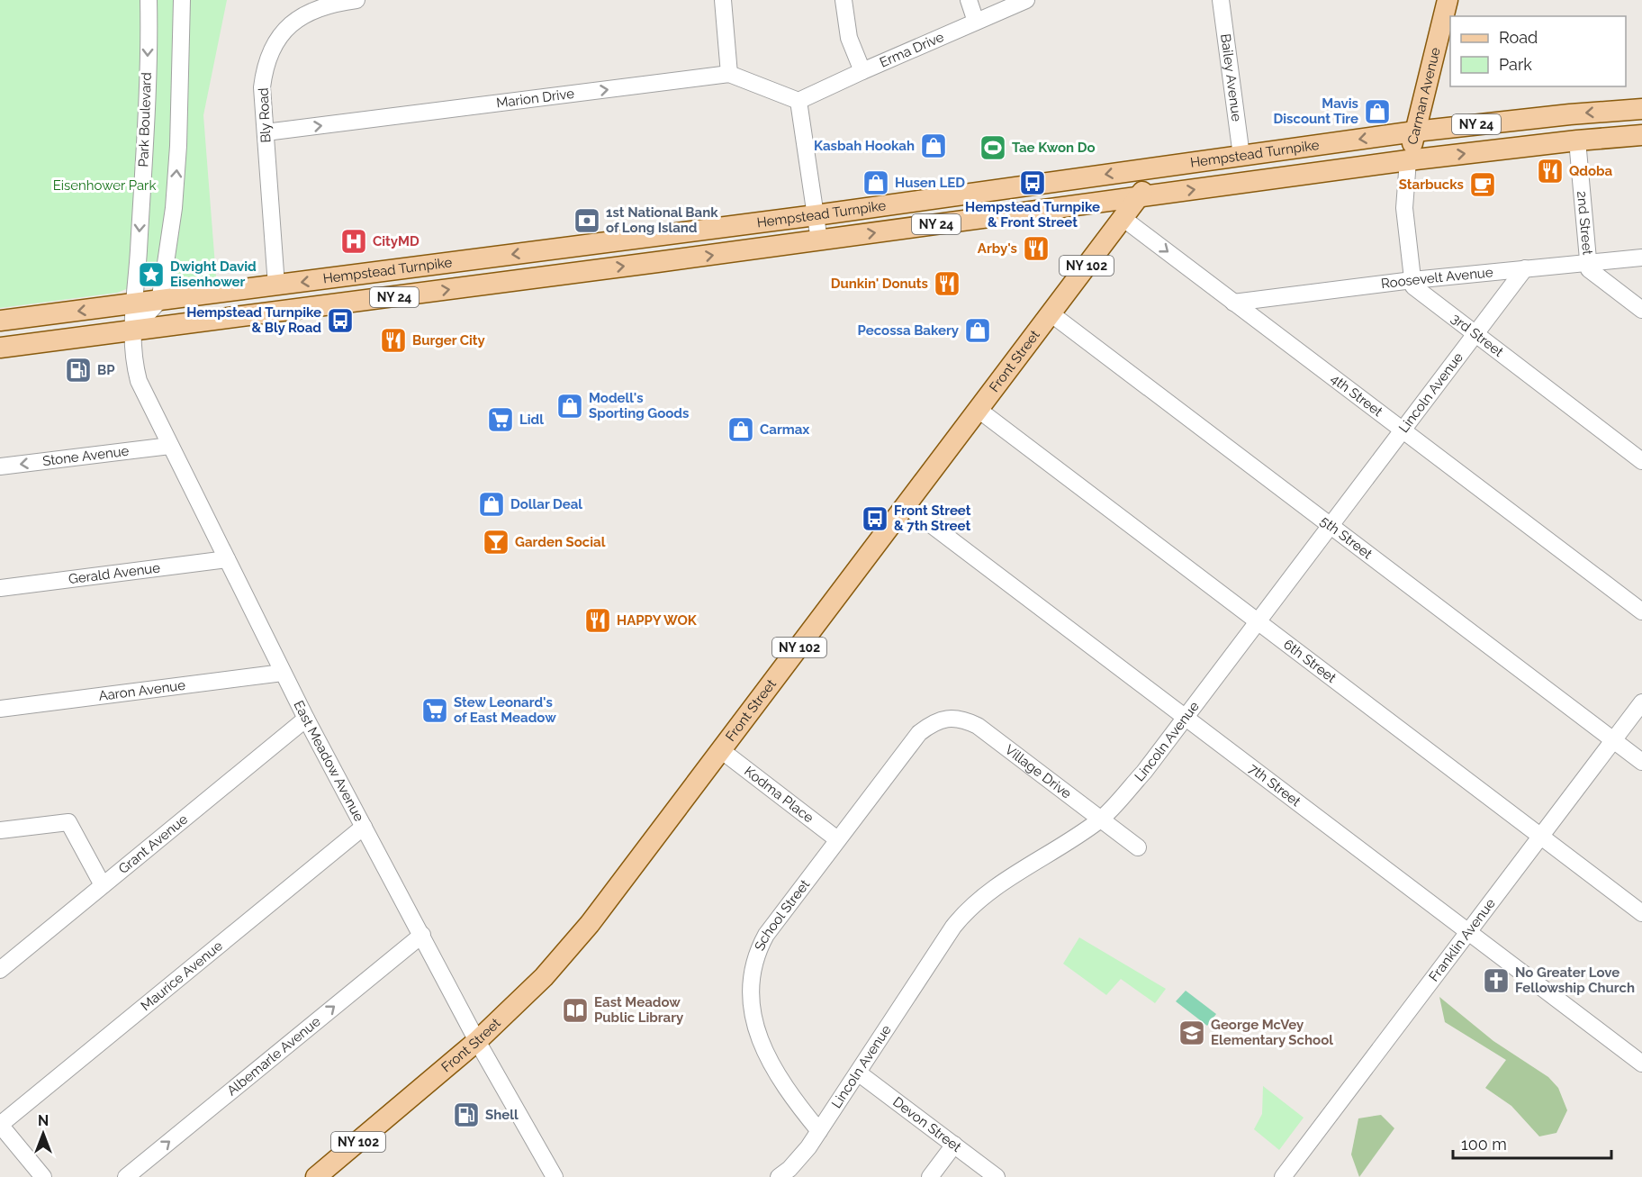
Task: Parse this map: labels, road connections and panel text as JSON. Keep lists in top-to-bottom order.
{
  "streets": {
    "main road": [
      "Carman Avenue",
      "NY 24",
      "Hempstead Turnpike",
      "NY 102",
      "Front Street"
    ],
    "street": [
      "Erma Drive",
      "Bailey Avenue",
      "Marion Drive",
      "Bly Road",
      "Park Boulevard",
      "2nd Street",
      "Roosevelt Avenue",
      "3rd Street",
      "Lincoln Avenue",
      "4th Street",
      "Stone Avenue",
      "5th Street",
      "Gerald Avenue",
      "6th Street",
      "Aaron Avenue",
      "East Meadow Avenue",
      "Village Drive",
      "7th Street",
      "Kodma Place",
      "Grant Avenue",
      "School Street",
      "Franklin Avenue",
      "Maurice Avenue",
      "Albemarle Avenue",
      "Devon Street"
    ]
  },
  "crossings": [
    ["Erma Drive", "Marion Drive"],
    ["Bailey Avenue", "Hempstead Turnpike"],
    ["Carman Avenue", "Hempstead Turnpike"],
    ["Marion Drive", "Bly Road"],
    ["Bly Road", "Hempstead Turnpike"],
    ["Park Boulevard", "Hempstead Turnpike"],
    ["Park Boulevard", "East Meadow Avenue"],
    ["Hempstead Turnpike", "2nd Street"],
    ["Hempstead Turnpike", "Front Street"],
    ["Hempstead Turnpike", "East Meadow Avenue"],
    ["2nd Street", "Roosevelt Avenue"],
    ["Roosevelt Avenue", "3rd Street"],
    ["Roosevelt Avenue", "Lincoln Avenue"],
    ["Roosevelt Avenue", "4th Street"],
    ["3rd Street", "Lincoln Avenue"],
    ["Front Street", "4th Street"],
    ["Front Street", "5th Street"],
    ["Front Street", "6th Street"],
    ["Front Street", "East Meadow Avenue"],
    ["Front Street", "7th Street"],
    ["Front Street", "Kodma Place"],
    ["Lincoln Avenue", "4th Street"],
    ["Lincoln Avenue", "5th Street"],
    ["Lincoln Avenue", "6th Street"],
    ["Lincoln Avenue", "Village Drive"],
    ["Lincoln Avenue", "7th Street"],
    ["Lincoln Avenue", "School Street"],
    ["Lincoln Avenue", "Devon Street"],
    ["Stone Avenue", "East Meadow Avenue"],
    ["5th Street", "Franklin Avenue"],
    ["Gerald Avenue", "East Meadow Avenue"],
    ["6th Street", "Franklin Avenue"],
    ["Aaron Avenue", "East Meadow Avenue"],
    ["East Meadow Avenue", "Grant Avenue"],
    ["East Meadow Avenue", "Maurice Avenue"],
    ["East Meadow Avenue", "Albemarle Avenue"],
    ["Village Drive", "School Street"],
    ["7th Street", "Franklin Avenue"],
    ["Kodma Place", "School Street"]
  ],
  "one_way": ["Marion Drive", "Stone Avenue", "Albemarle Avenue"],
  "parks": ["Eisenhower Park"],
  "places": {
    "shop": [
      "Mavis Discount Tire",
      "Kasbah Hookah",
      "Husen LED",
      "Pecossa Bakery",
      "Modell's Sporting Goods",
      "Carmax",
      "Dollar Deal"
    ],
    "sports": ["Tae Kwon Do"],
    "restaurant": [
      "Qdoba",
      "Arby's",
      "Dunkin' Donuts",
      "Burger City",
      "HAPPY WOK"
    ],
    "bus stop": ["Hempstead Turnpike & Front Street", "Hempstead Turnpike & Bly Road", "Front Street & 7th Street"],
    "cafe": ["Starbucks"],
    "bank": ["1st National Bank of Long Island"],
    "hospital": ["CityMD"],
    "place": ["Dwight David Eisenhower"],
    "fuel station": ["BP", "Shell"],
    "supermarket": ["Lidl", "Stew Leonard's of East Meadow"],
    "bar": ["Garden Social"],
    "church": ["No Greater Love Fellowship Church"],
    "library": ["East Meadow Public Library"],
    "school or university": ["George McVey Elementary School"]
  },
  "legend": ["Road", "Park"],
  "scale_bar": "100 m",
  "north": "top"
}
